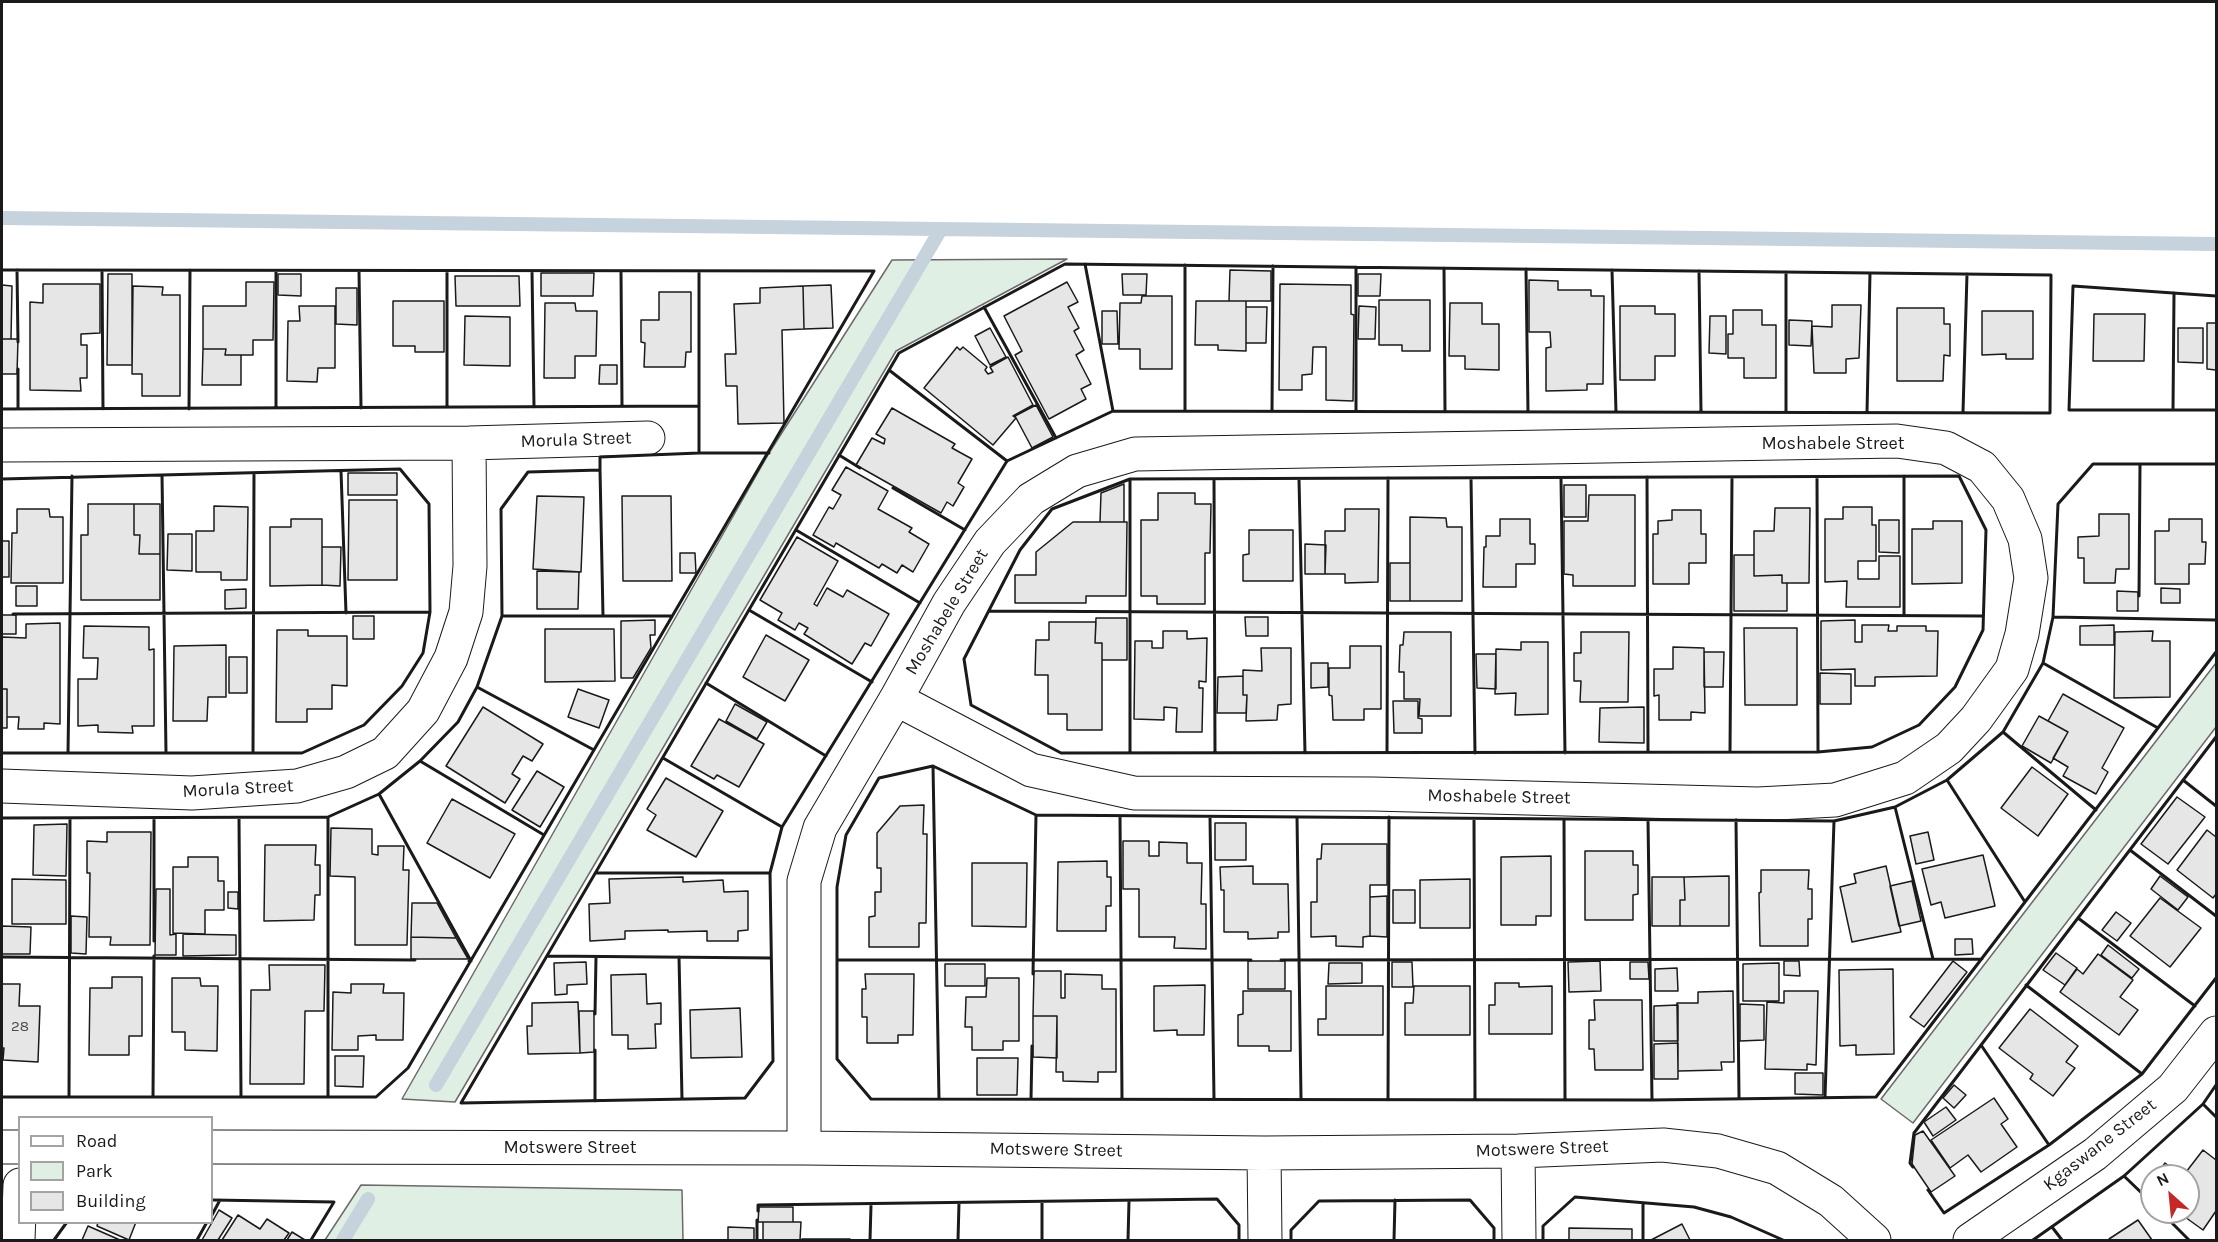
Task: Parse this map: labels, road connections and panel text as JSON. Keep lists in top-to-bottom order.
{
  "streets": {
    "street": [
      "Morula Street",
      "Moshabele Street",
      "Kgaswane Street",
      "Motswere Street"
    ]
  },
  "crossings": [
    ["Moshabele Street", "Motswere Street"]
  ],
  "house_numbers": ["28"],
  "legend": ["Road", "Park", "Building"],
  "north": "top left"
}
